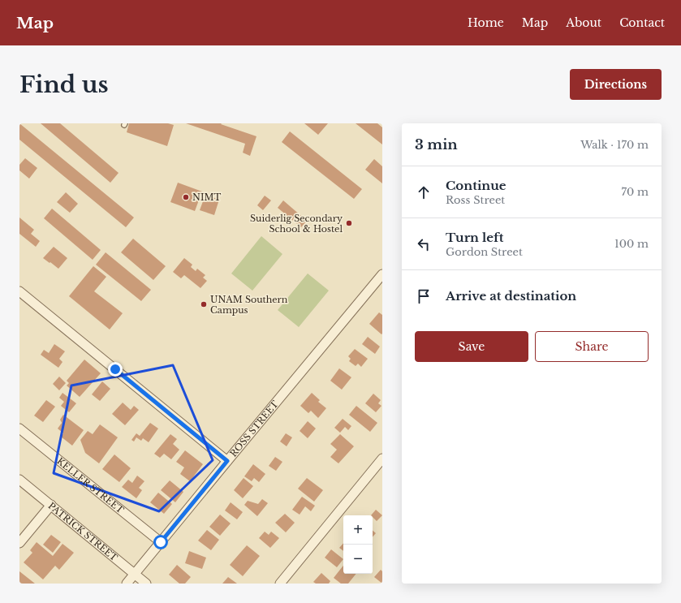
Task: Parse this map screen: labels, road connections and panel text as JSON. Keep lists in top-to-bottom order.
{
  "streets": {
    "street": ["ROSS STREET", "KELLER STREET", "PATRICK STREET"]
  },
  "crossings": [
    ["ROSS STREET", "KELLER STREET"],
    ["ROSS STREET", "PATRICK STREET"]
  ],
  "places": ["NIMT", "Suiderlig Secondary School & Hostel", "UNAM Southern Campus"],
  "page": {
    "header": "Map",
    "nav": [
      "Home",
      "Map",
      "About",
      "Contact"
    ],
    "buttons": [
      "Directions",
      ["Save", "Share"]
    ],
    "title": "Find us",
    "heading": ["3 min", "Walk · 170 m"],
    "list": [
      ["Continue", "Ross Street", "70 m"],
      ["Turn left", "Gordon Street", "100 m"],
      "Arrive at destination"
    ],
    "map_buttons": ["+", "−"]
  }
}
